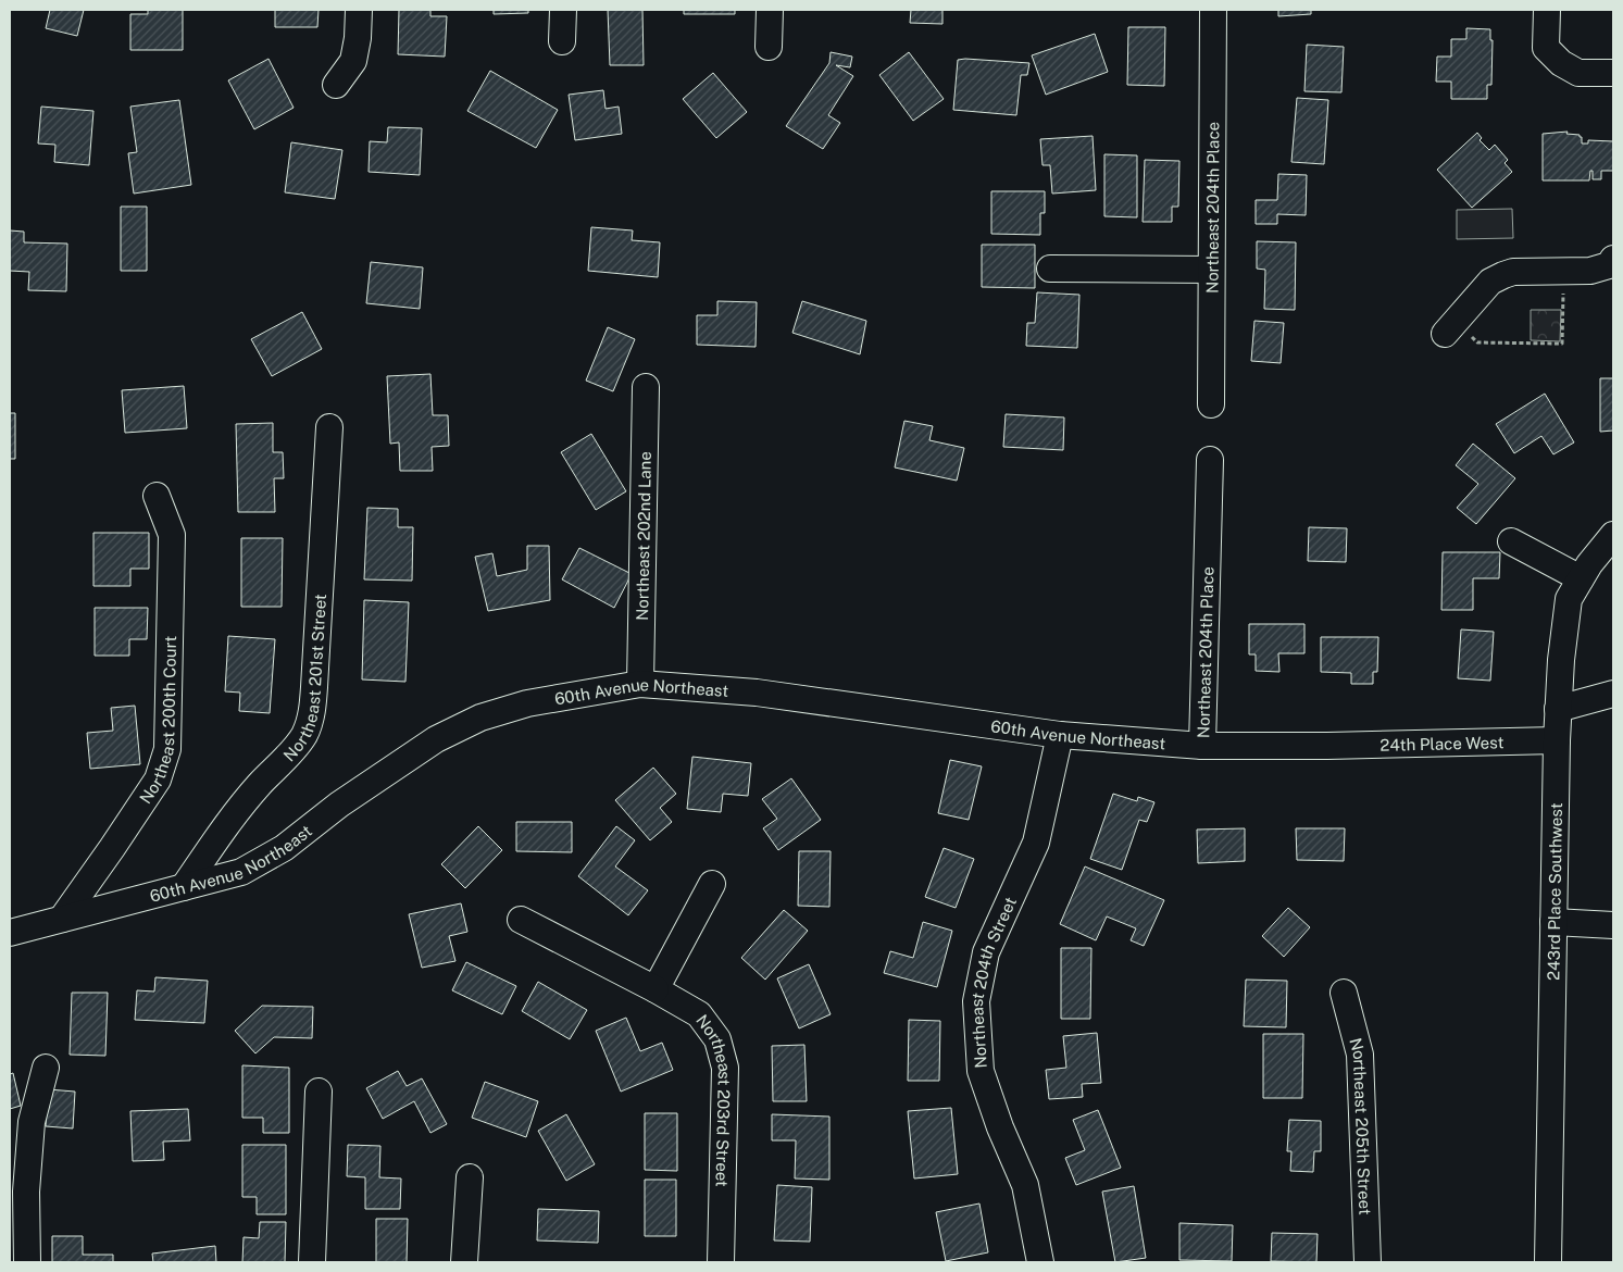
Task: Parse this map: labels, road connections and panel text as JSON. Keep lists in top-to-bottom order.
{
  "streets": {
    "street": [
      "Northeast 204th Place",
      "Northeast 202nd Lane",
      "Northeast 201st Street",
      "60th Avenue Northeast",
      "Northeast 200th Court",
      "24th Place West",
      "243rd Place Southwest",
      "Northeast 204th Street",
      "Northeast 203rd Street",
      "Northeast 205th Street"
    ]
  },
  "crossings": [
    ["Northeast 204th Place", "60th Avenue Northeast"],
    ["Northeast 202nd Lane", "60th Avenue Northeast"],
    ["Northeast 201st Street", "60th Avenue Northeast"],
    ["60th Avenue Northeast", "Northeast 200th Court"],
    ["60th Avenue Northeast", "24th Place West"],
    ["60th Avenue Northeast", "Northeast 204th Street"],
    ["24th Place West", "243rd Place Southwest"]
  ]
}
